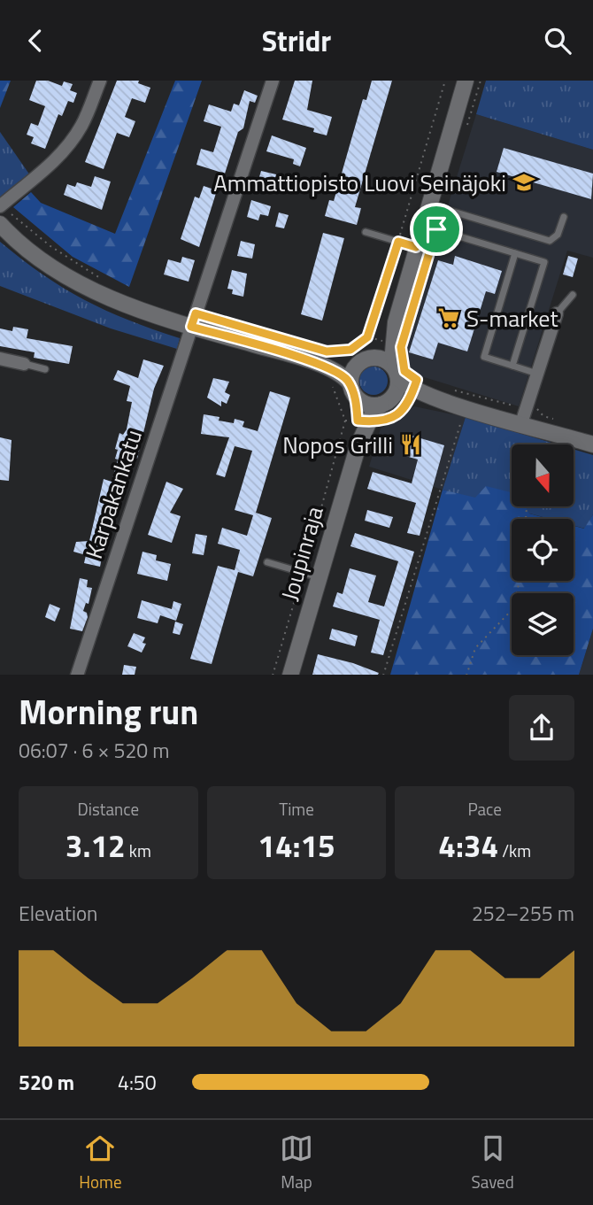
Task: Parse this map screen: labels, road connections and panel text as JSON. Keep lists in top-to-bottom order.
{
  "streets": {
    "street": ["Karpakankatu", "Joupinraja"]
  },
  "places": {
    "school or university": ["Ammattiopisto Luovi Seinäjoki"],
    "supermarket": ["S-market"],
    "restaurant": ["Nopos Grilli"]
  },
  "north": "bottom",
  "page": {
    "header": "Stridr",
    "heading": ["Morning run", "06:07 · 6 × 520 m"],
    "stats": [
      ["Distance", "3.12 km"],
      ["Time", "14:15"],
      ["Pace", "4:34 /km"]
    ],
    "chart": ["Elevation", "252–255 m"],
    "list": [
      {
        "name": "520 m",
        "note": "4:50"
      }
    ],
    "tabs": ["Home", "Map", "Saved"]
  }
}
